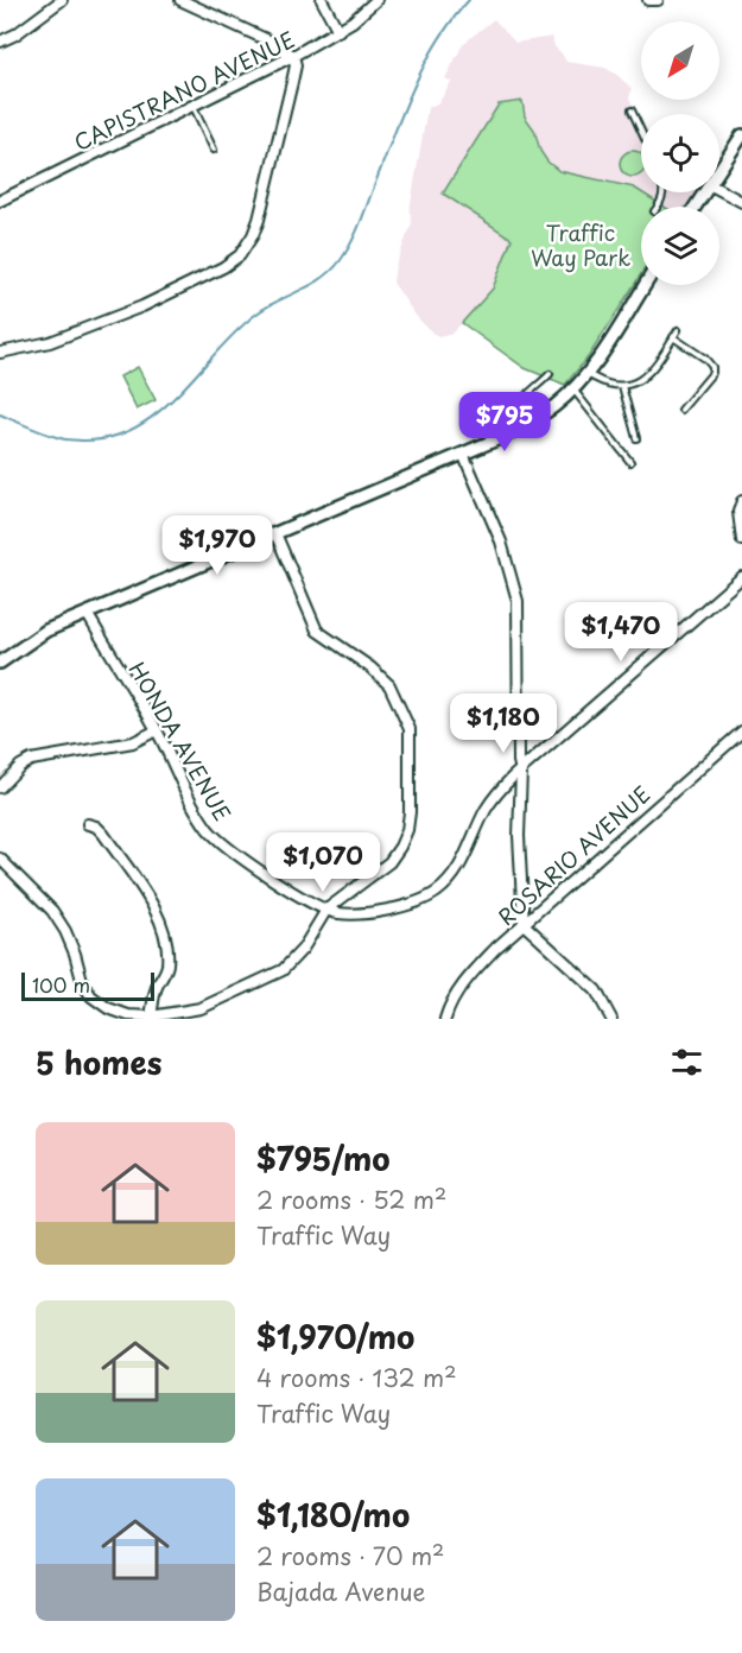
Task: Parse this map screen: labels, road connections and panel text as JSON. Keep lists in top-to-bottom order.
{
  "streets": {
    "street": ["CAPISTRANO AVENUE", "HONDA AVENUE", "ROSARIO AVENUE"]
  },
  "parks": ["Traffic Way Park"],
  "scale_bar": "100 m",
  "north": "bottom left",
  "page": {
    "price": [
      "$795",
      "$1,970",
      "$1,470",
      "$1,180",
      "$1,070"
    ],
    "scale": "100 m",
    "heading": "5 homes",
    "list": [
      {
        "name": "$795/mo",
        "note": "2 rooms · 52 m² · Traffic Way"
      },
      {
        "name": "$1,970/mo",
        "note": "4 rooms · 132 m² · Traffic Way"
      },
      {
        "name": "$1,180/mo",
        "note": "2 rooms · 70 m² · Bajada Avenue"
      }
    ]
  }
}
